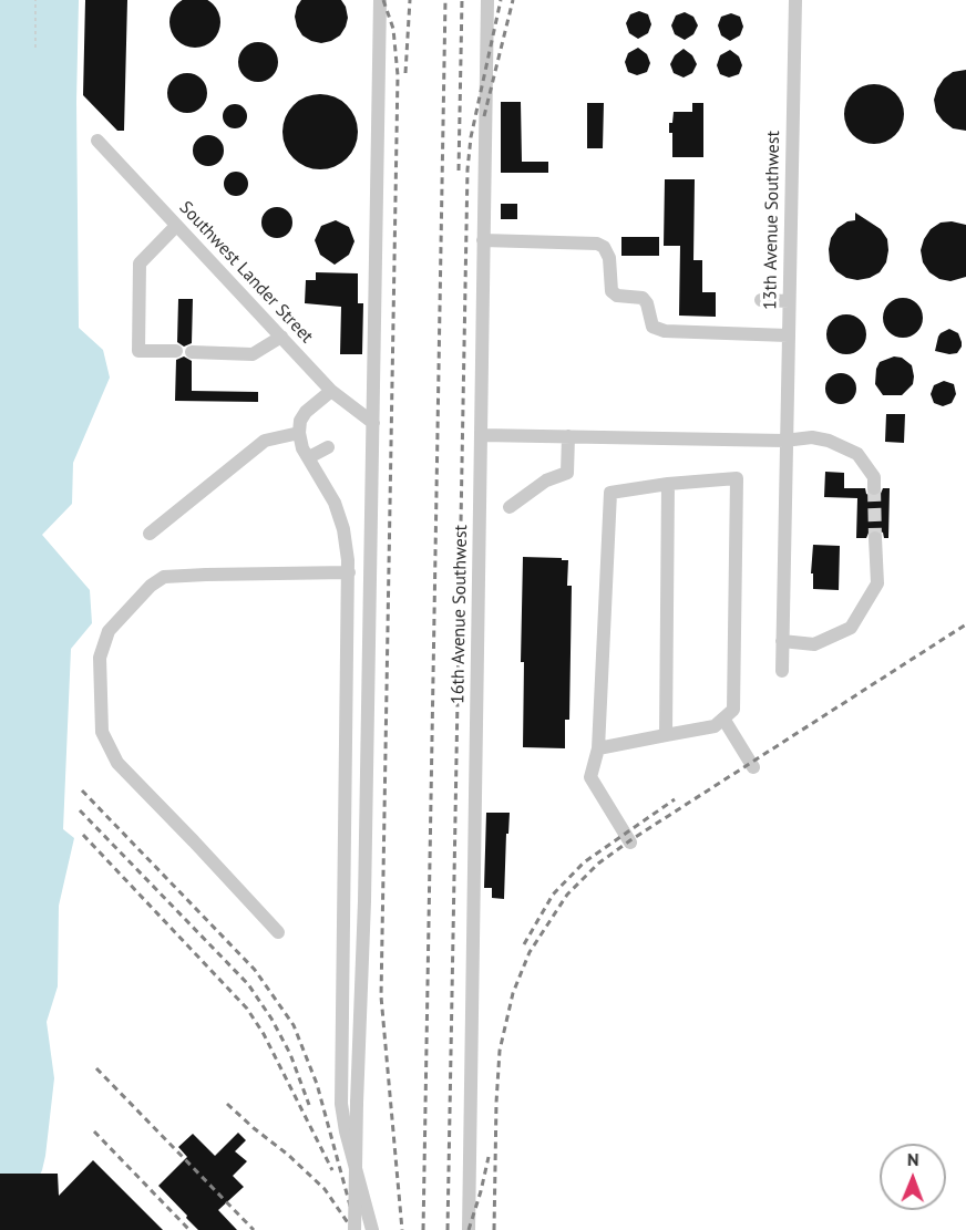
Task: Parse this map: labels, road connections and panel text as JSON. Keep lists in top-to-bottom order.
{
  "streets": {
    "street": ["13th Avenue Southwest", "Southwest Lander Street", "16th Avenue Southwest"]
  },
  "north": "top"
}
